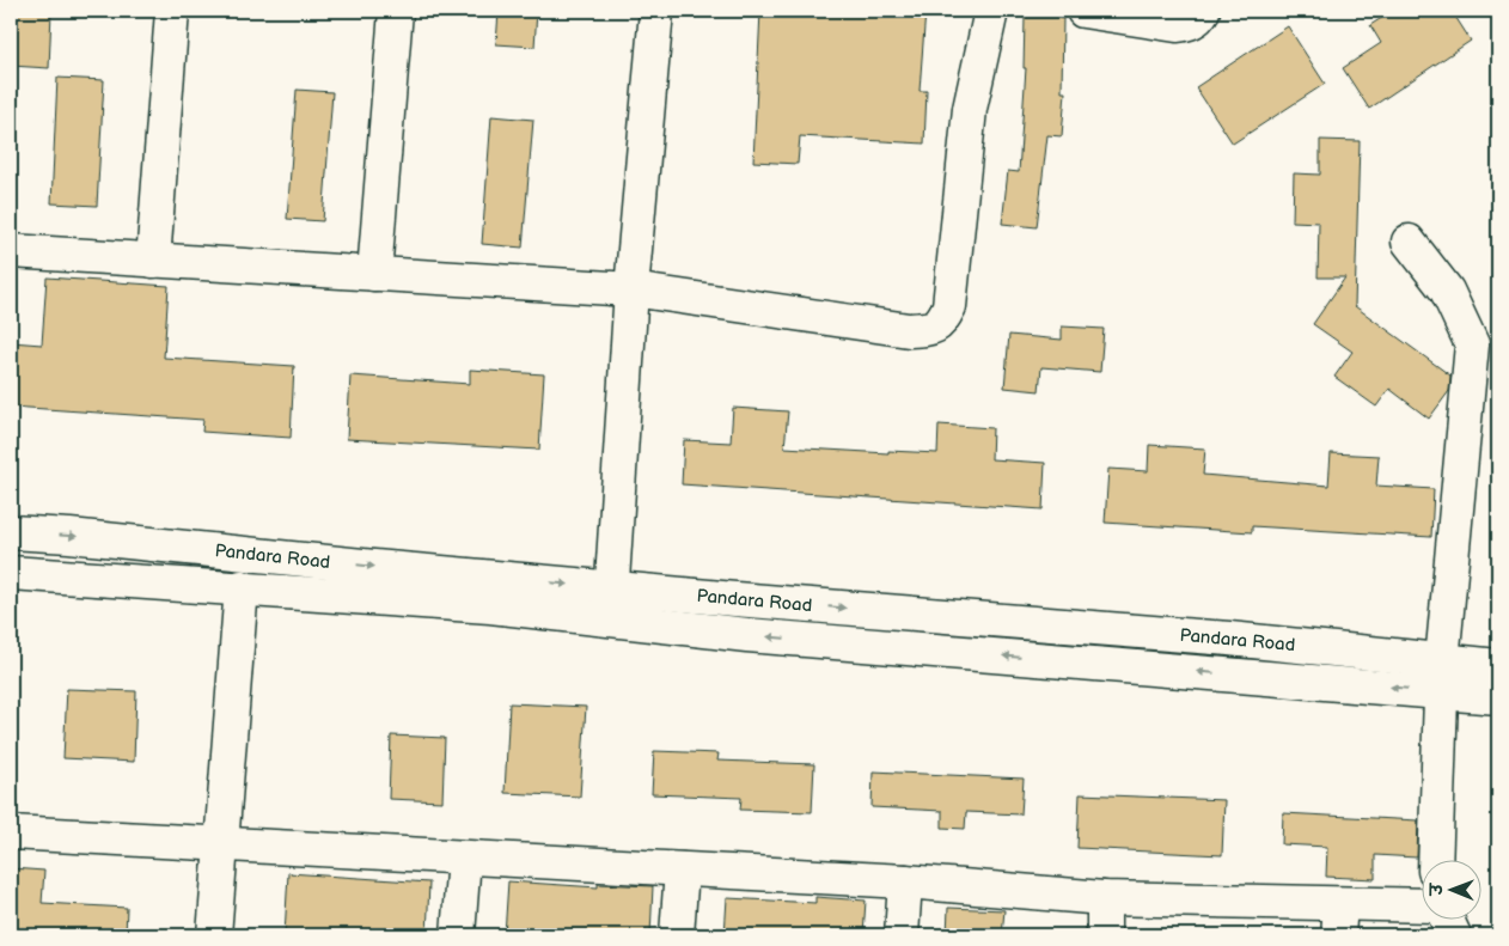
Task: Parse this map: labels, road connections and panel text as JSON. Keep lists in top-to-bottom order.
{
  "streets": {
    "street": ["Pandara Road"]
  },
  "north": "left"
}
